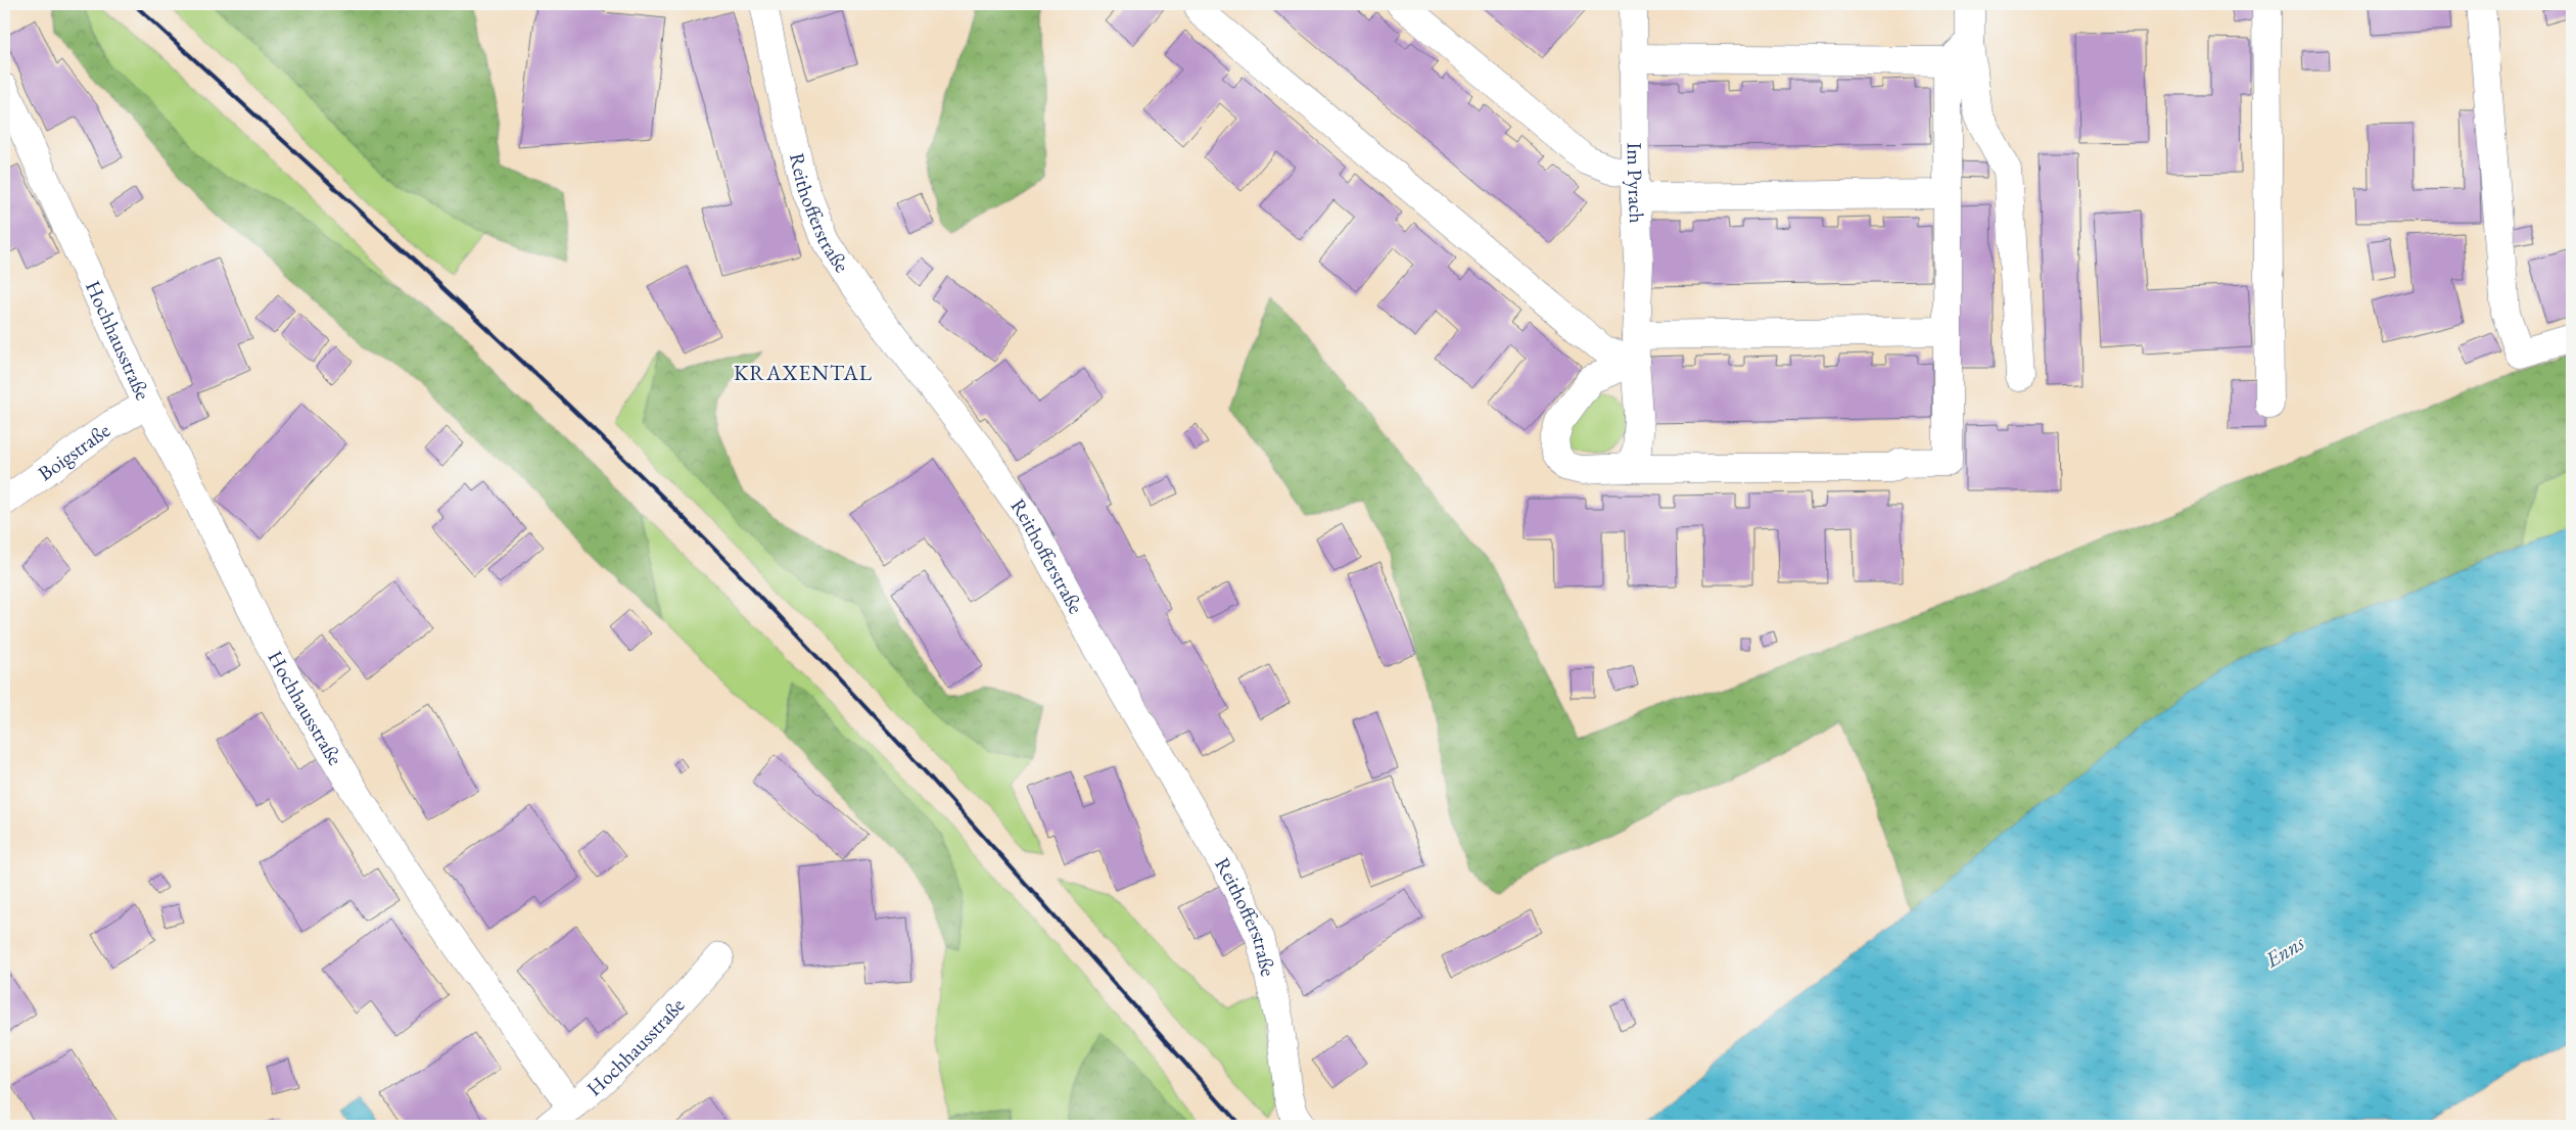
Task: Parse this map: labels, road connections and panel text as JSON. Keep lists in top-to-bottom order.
{
  "streets": {
    "street": [
      "Im Pyrach",
      "Reithofferstraße",
      "Hochhausstraße",
      "Boigstraße"
    ]
  },
  "crossings": [
    ["Hochhausstraße", "Boigstraße"]
  ],
  "districts": ["KRAXENTAL"],
  "water": ["Enns"]
}
